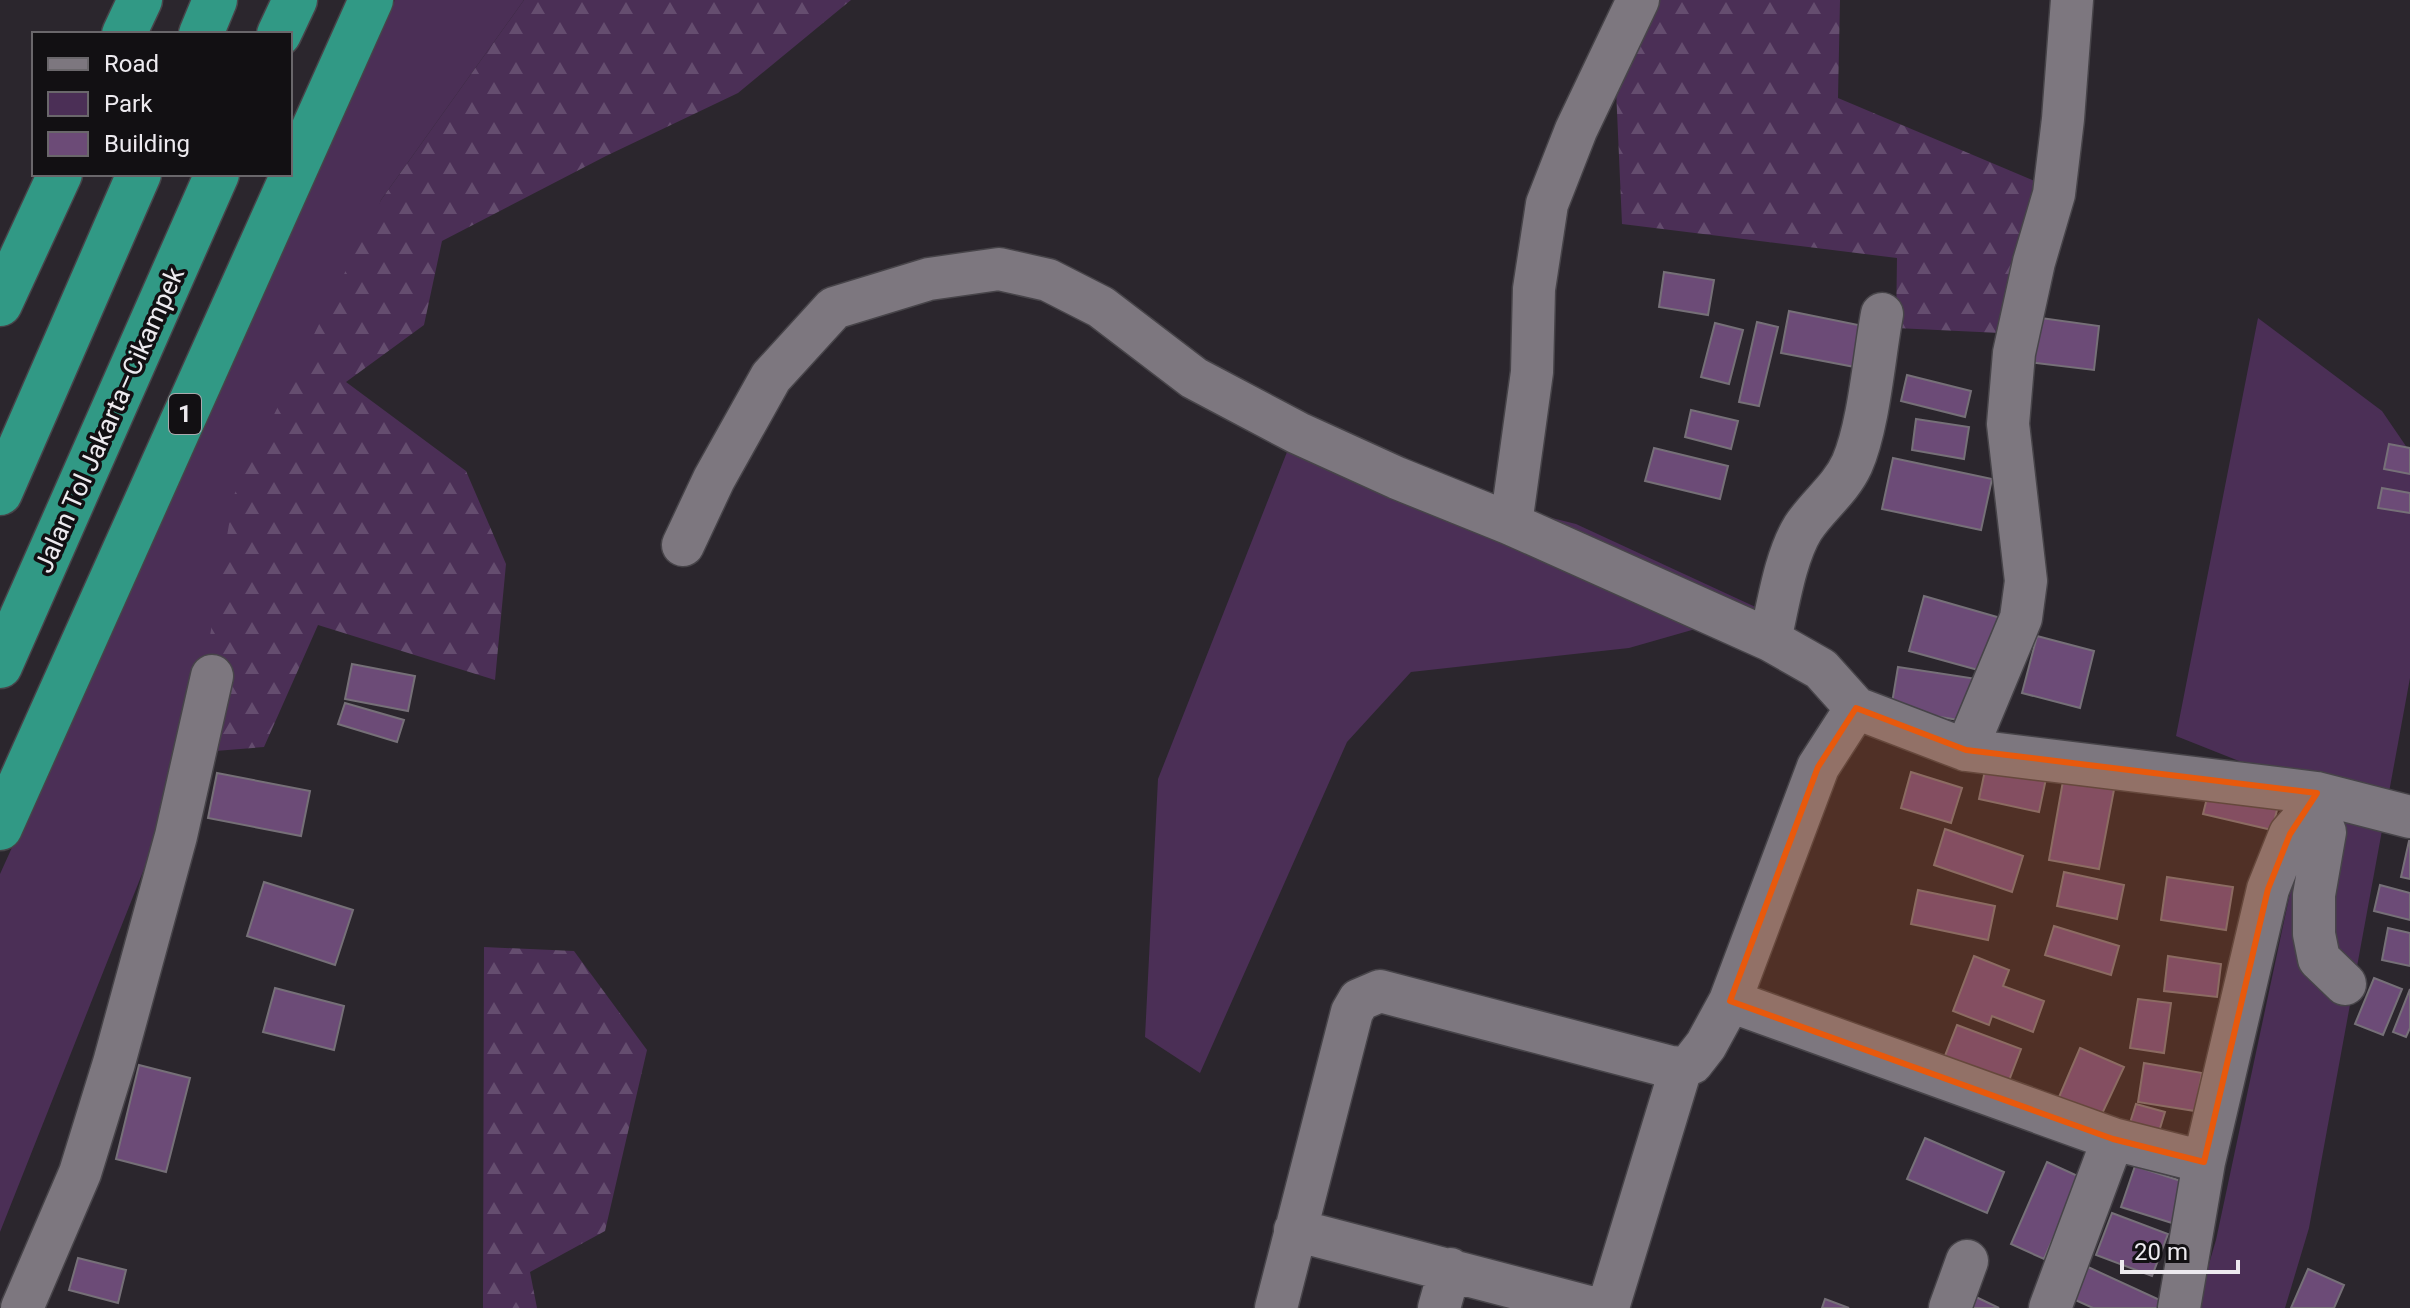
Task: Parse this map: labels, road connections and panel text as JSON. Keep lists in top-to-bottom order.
{
  "streets": {
    "highway": ["1", "Jalan Tol Jakarta–Cikampek"]
  },
  "legend": ["Road", "Park", "Building"],
  "scale_bar": "20 m"
}
